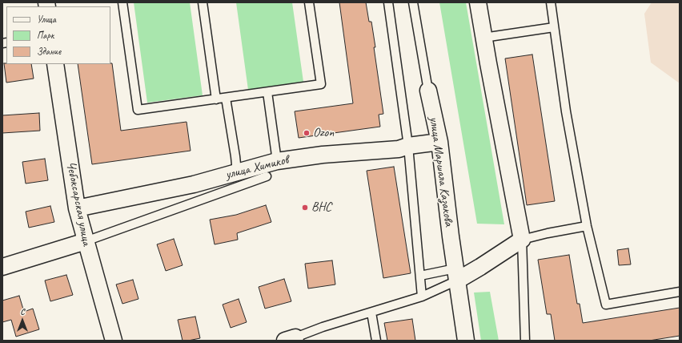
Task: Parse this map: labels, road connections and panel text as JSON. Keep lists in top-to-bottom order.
{
  "streets": {
    "street": ["улица Химиков", "улица Маршала Казакова", "Чебоксарская улица"]
  },
  "crossings": [
    ["улица Химиков", "улица Маршала Казакова"],
    ["улица Химиков", "Чебоксарская улица"]
  ],
  "places": ["Ozon", "ВНС"],
  "legend": ["Улица", "Парк", "Здание"],
  "north": "top"
}
